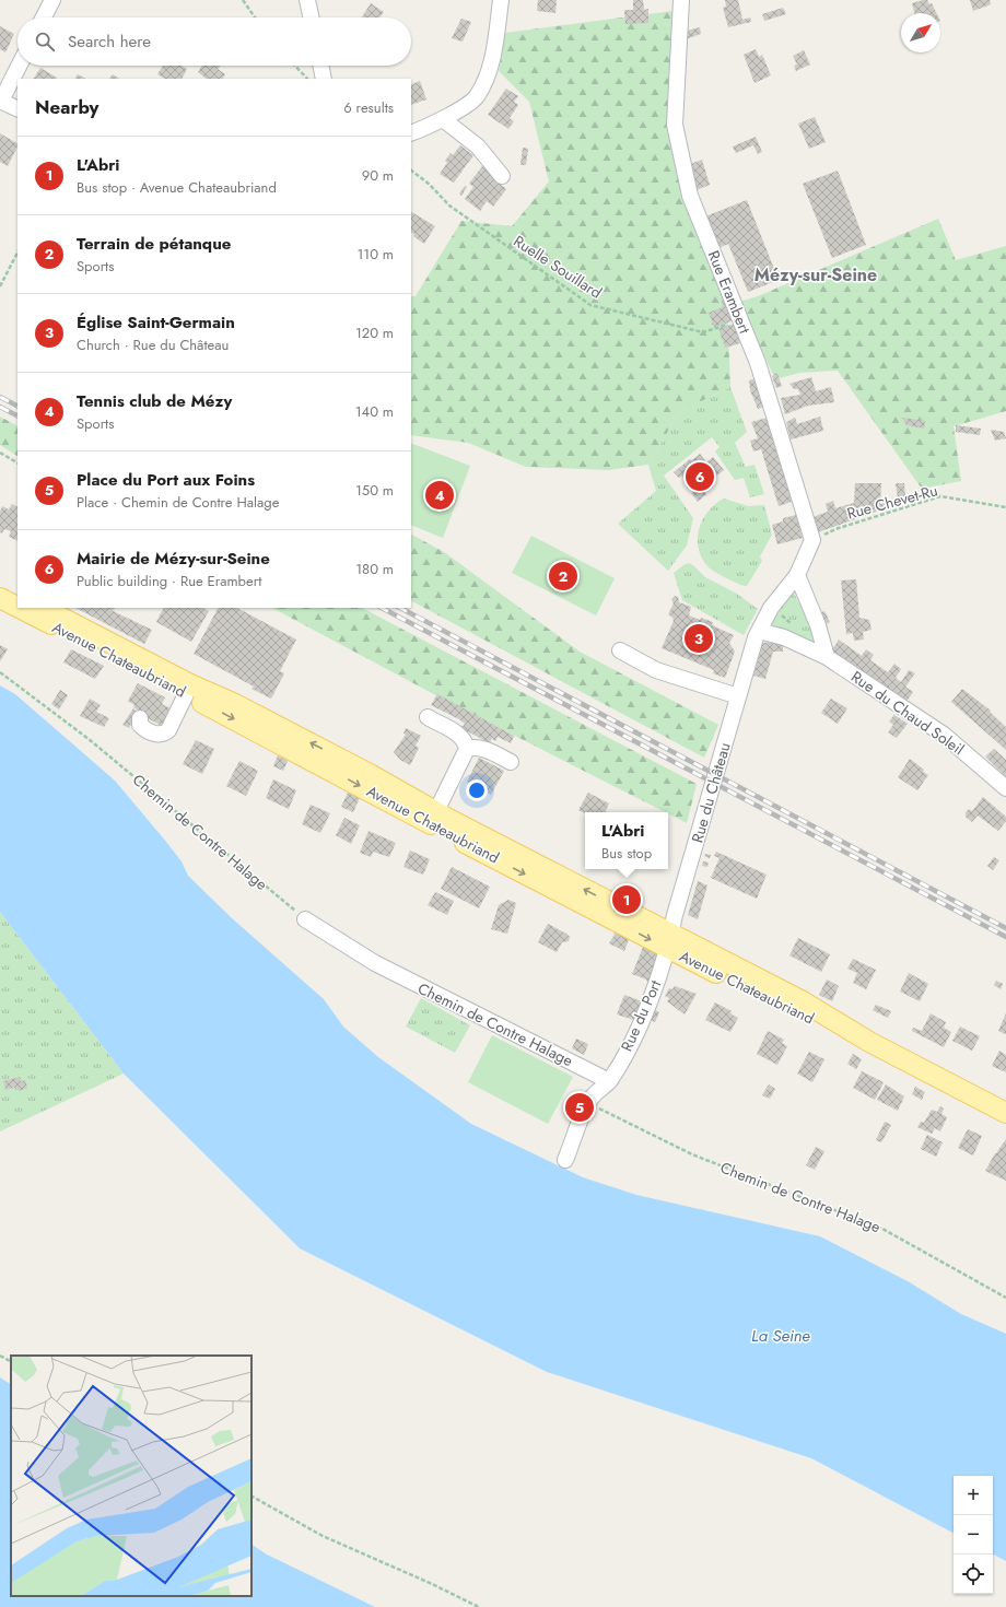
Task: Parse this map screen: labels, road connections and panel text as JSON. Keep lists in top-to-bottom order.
{
  "streets": {
    "main road": ["Avenue Chateaubriand"],
    "street": [
      "Rue Erambert",
      "Rue du Chaud Soleil",
      "Rue du Château",
      "Chemin de Contre Halage",
      "Rue du Port"
    ],
    "path": ["Ruelle Souillard", "Rue Chevet-Ru"]
  },
  "crossings": [
    ["Ruelle Souillard", "Rue Erambert"],
    ["Rue Erambert", "Rue Chevet-Ru"],
    ["Avenue Chateaubriand", "Rue du Château"],
    ["Avenue Chateaubriand", "Rue du Port"],
    ["Rue du Chaud Soleil", "Rue du Château"],
    ["Rue du Château", "Rue du Port"],
    ["Chemin de Contre Halage", "Rue du Port"]
  ],
  "districts": ["Mézy-sur-Seine"],
  "water": ["La Seine"],
  "north": "top right",
  "page": {
    "search": "Search here",
    "heading": ["Nearby", "6 results"],
    "list": [
      {
        "mark": "1",
        "name": "L'Abri",
        "note": "Bus stop · Avenue Chateaubriand",
        "value": "90 m"
      },
      {
        "mark": "2",
        "name": "Terrain de pétanque",
        "note": "Sports",
        "value": "110 m"
      },
      {
        "mark": "3",
        "name": "Église Saint-Germain",
        "note": "Church · Rue du Château",
        "value": "120 m"
      },
      {
        "mark": "4",
        "name": "Tennis club de Mézy",
        "note": "Sports",
        "value": "140 m"
      },
      {
        "mark": "5",
        "name": "Place du Port aux Foins",
        "note": "Place · Chemin de Contre Halage",
        "value": "150 m"
      },
      {
        "mark": "6",
        "name": "Mairie de Mézy-sur-Seine",
        "note": "Public building · Rue Erambert",
        "value": "180 m"
      }
    ],
    "pins": [
      "6",
      "4",
      "2",
      "3",
      "1",
      "5"
    ],
    "popup": ["L'Abri", "Bus stop"],
    "map_buttons": ["+", "−"]
  }
}
